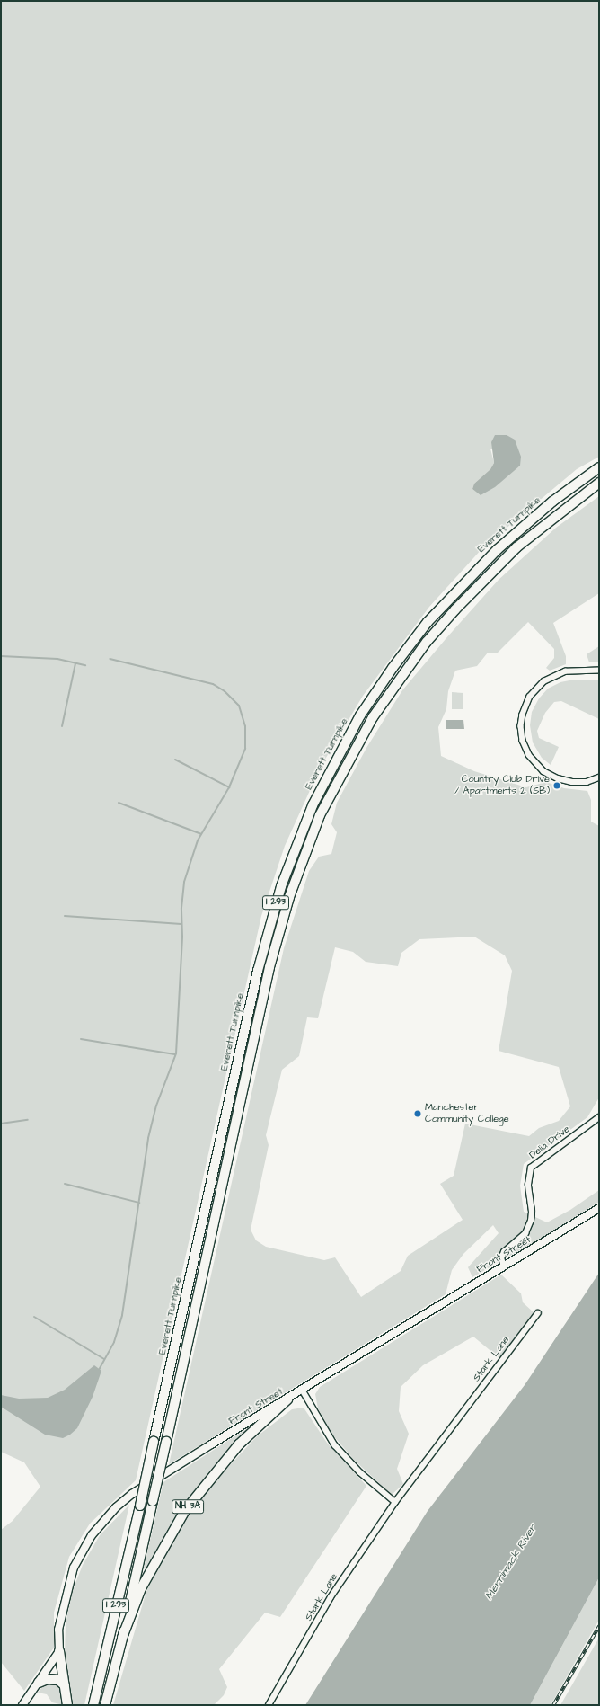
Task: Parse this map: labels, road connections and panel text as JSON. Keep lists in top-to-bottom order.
{
  "streets": {
    "highway": ["Everett Turnpike", "I 293", "NH 3A"],
    "main road": ["Front Street"],
    "street": ["Delia Drive", "Stark Lane"]
  },
  "crossings": [
    ["I 293", "NH 3A"],
    ["Delia Drive", "Front Street"],
    ["Front Street", "NH 3A"]
  ],
  "water": ["Merrimack River"],
  "places": ["Country Club Drive / Apartments 2 (SB)", "Manchester Community College"]
}
